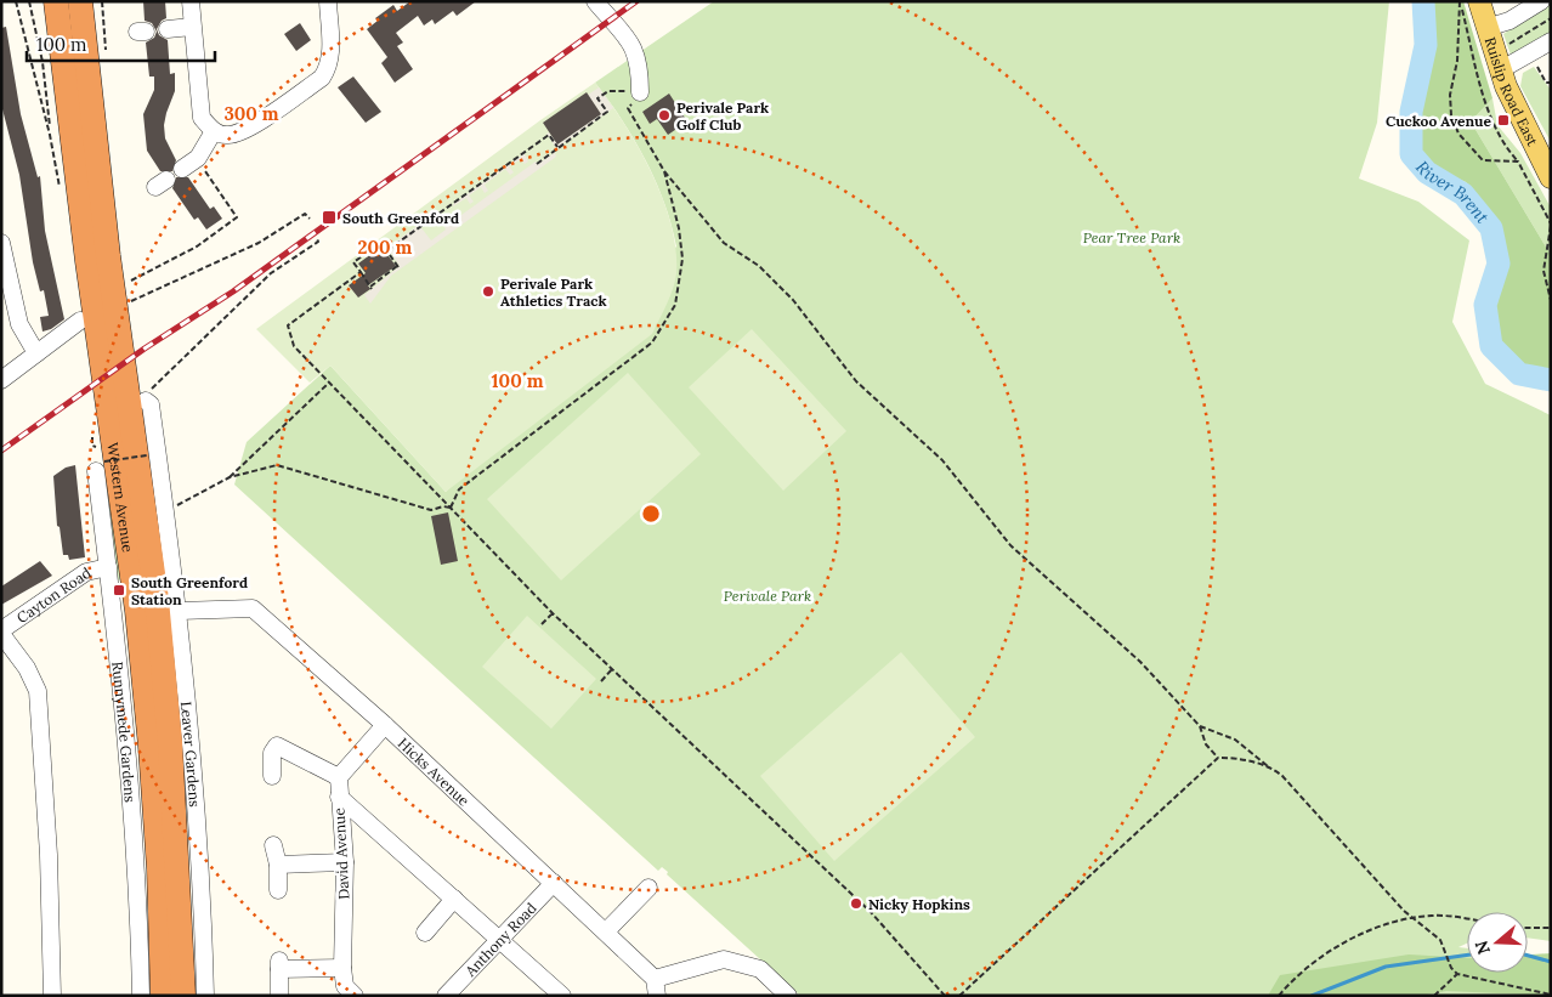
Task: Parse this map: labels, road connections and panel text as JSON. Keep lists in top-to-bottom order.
{
  "streets": {
    "highway": ["Western Avenue"],
    "main road": ["Ruislip Road East"],
    "street": [
      "Cayton Road",
      "Runnymede Gardens",
      "Leaver Gardens",
      "Hicks Avenue",
      "David Avenue",
      "Anthony Road"
    ]
  },
  "crossings": [
    ["Cayton Road", "Runnymede Gardens"],
    ["Leaver Gardens", "Hicks Avenue"],
    ["Hicks Avenue", "Anthony Road"]
  ],
  "water": ["River Brent"],
  "parks": ["Pear Tree Park", "Perivale Park"],
  "places": {
    "other": ["Perivale Park Golf Club", "Perivale Park Athletics Track", "Nicky Hopkins"],
    "transit": ["Cuckoo Avenue", "South Greenford", "South Greenford Station"]
  },
  "scale_bar": "100 m",
  "north": "left",
  "rings": ["300 m", "200 m", "100 m"]
}
